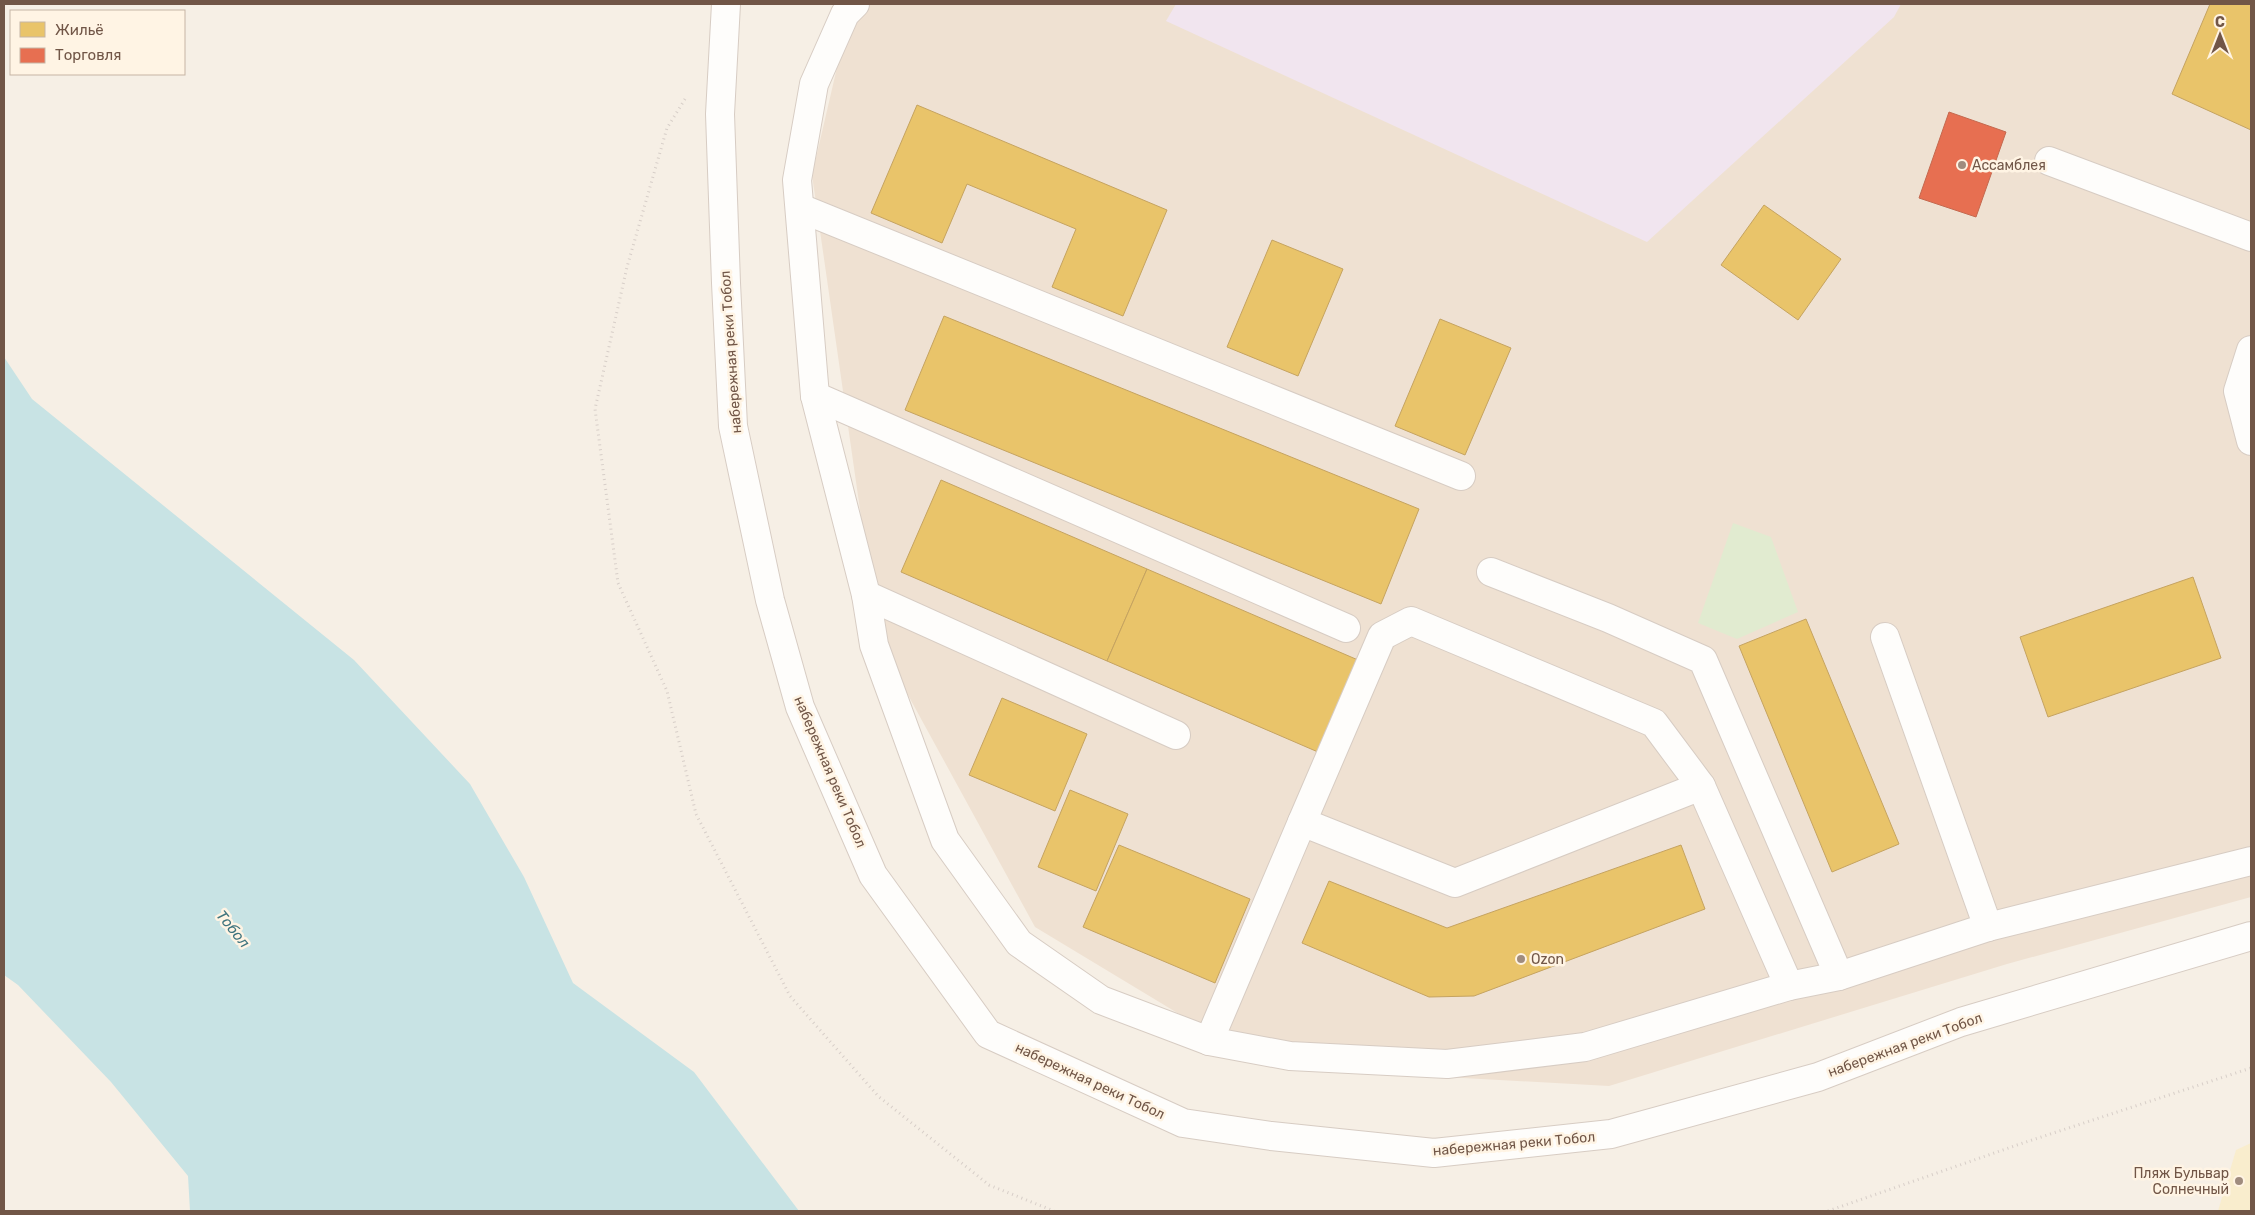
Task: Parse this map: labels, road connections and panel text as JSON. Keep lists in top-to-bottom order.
{
  "streets": {
    "street": ["набережная реки Тобол"]
  },
  "water": ["Тобол"],
  "places": ["Ассамблея", "Ozon", "Пляж Бульвар Солнечный"],
  "legend": ["Жильё", "Торговля"],
  "north": "top"
}
